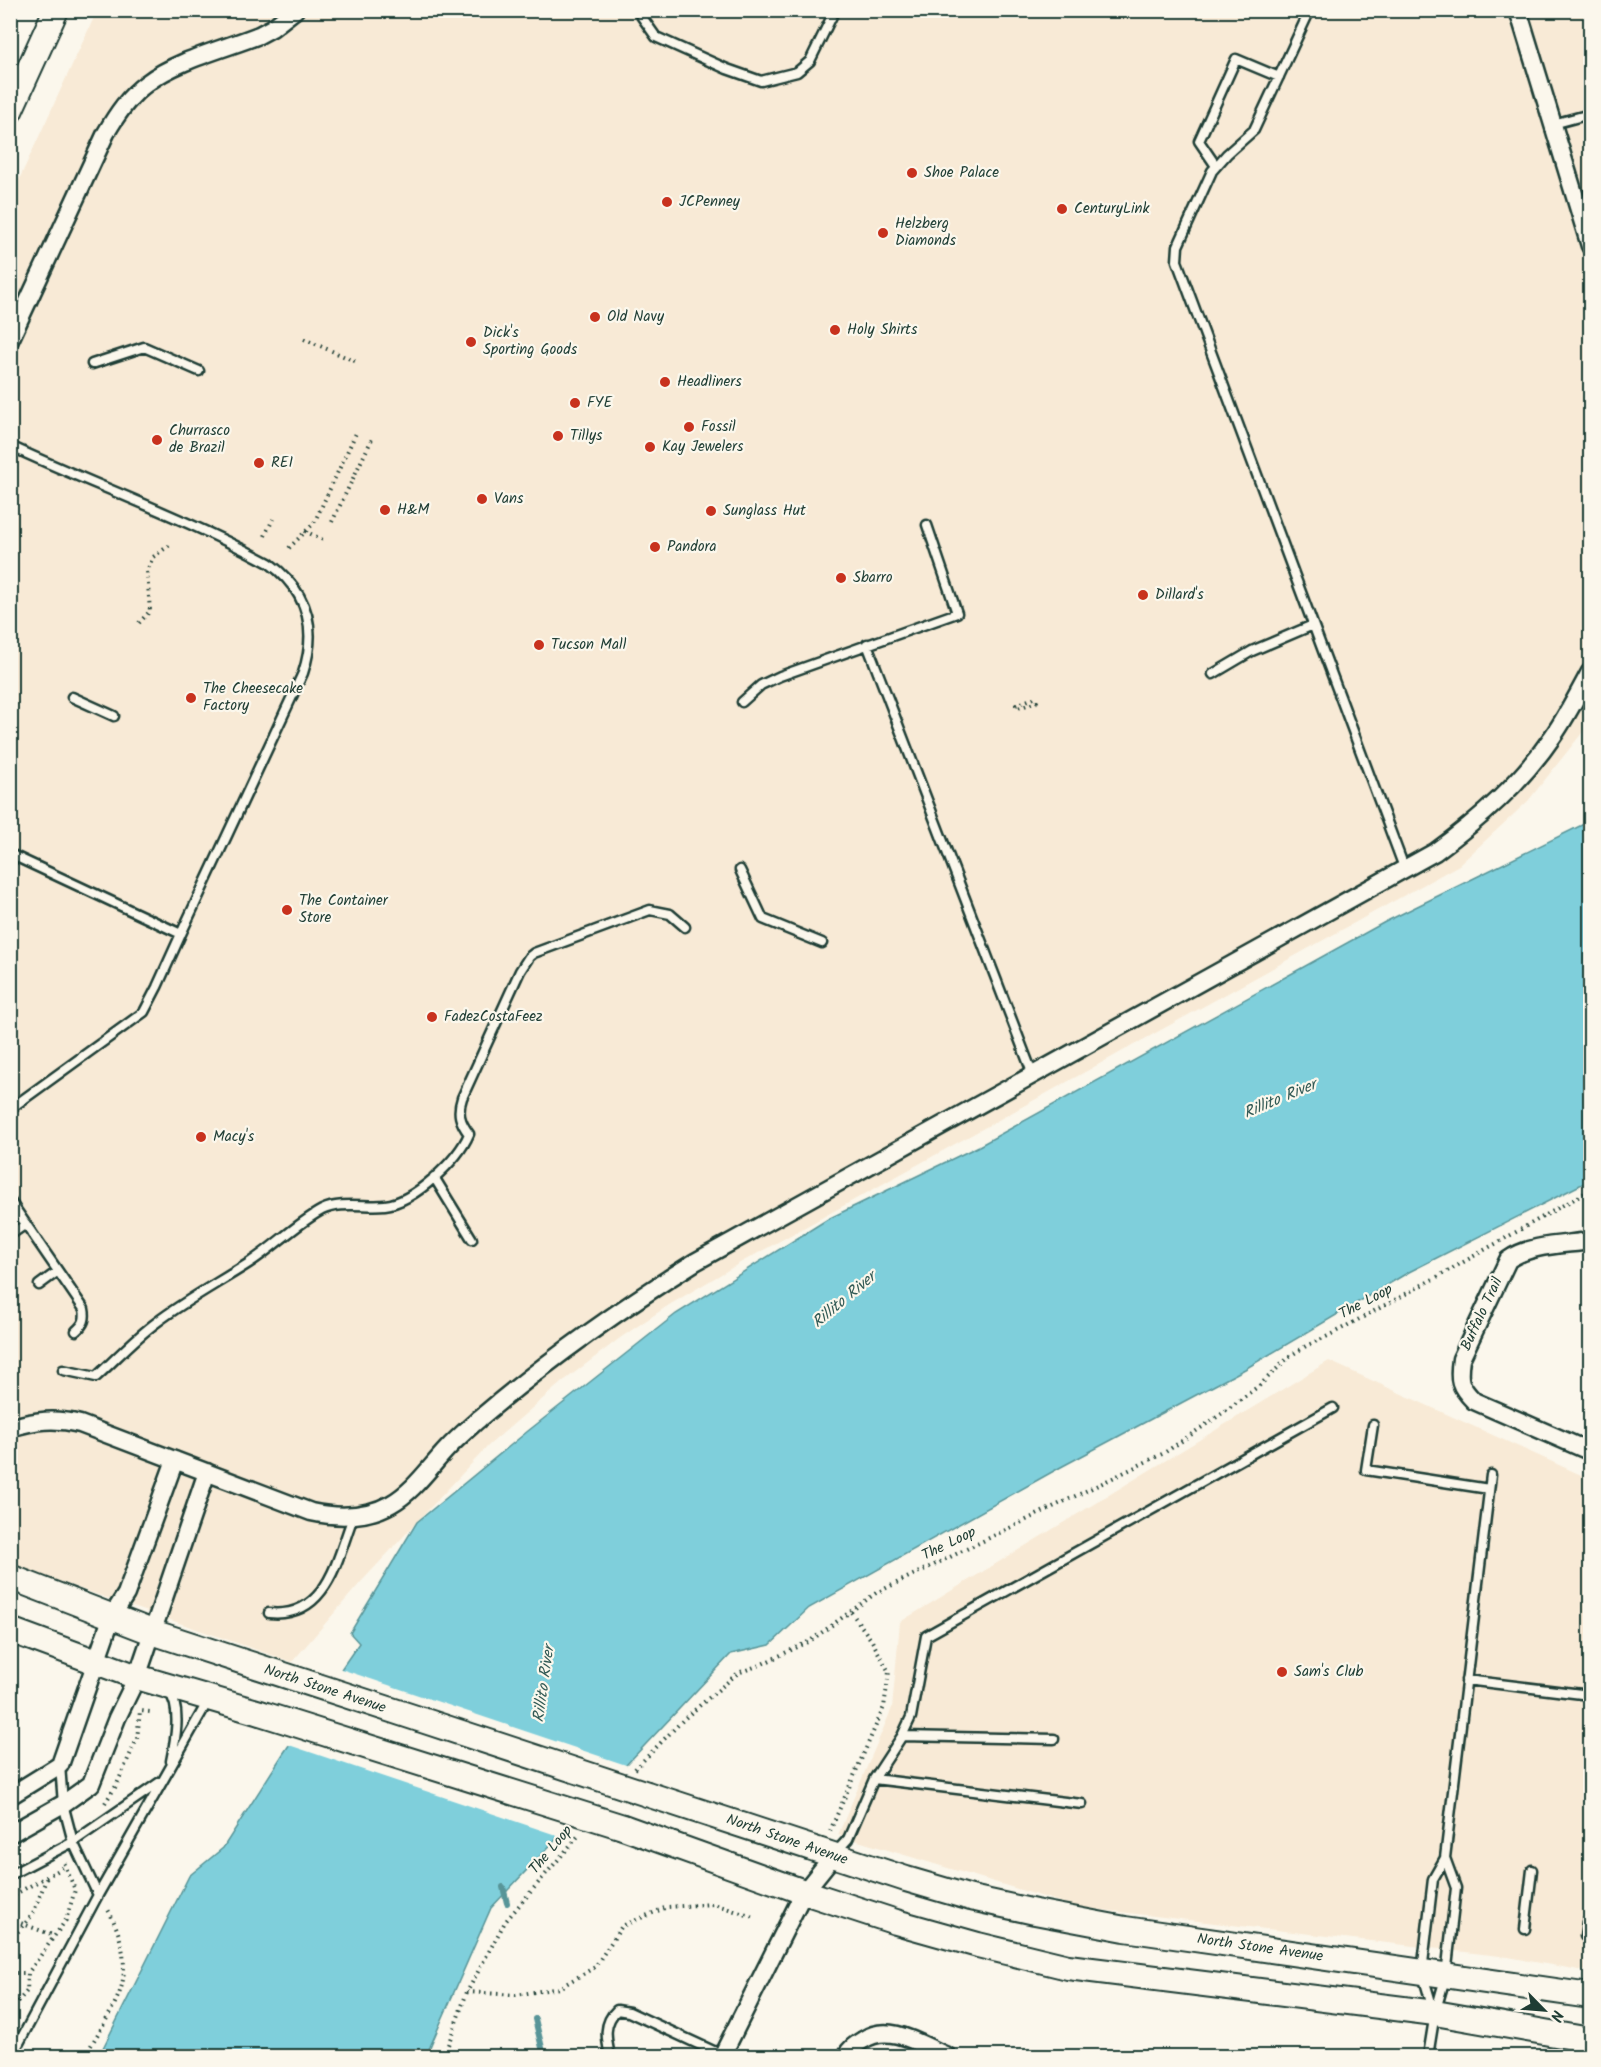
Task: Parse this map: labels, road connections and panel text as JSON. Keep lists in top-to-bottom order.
{
  "streets": {
    "main road": ["North Stone Avenue"],
    "street": ["Buffalo Trail"],
    "path": ["The Loop"]
  },
  "water": ["Rillito River"],
  "places": [
    "Shoe Palace",
    "JCPenney",
    "CenturyLink",
    "Helzberg Diamonds",
    "Old Navy",
    "Holy Shirts",
    "Dick's Sporting Goods",
    "Headliners",
    "FYE",
    "Fossil",
    "Tillys",
    "Churrasco de Brazil",
    "Kay Jewelers",
    "REI",
    "Vans",
    "H&M",
    "Sunglass Hut",
    "Pandora",
    "Sbarro",
    "Dillard's",
    "Tucson Mall",
    "The Cheesecake Factory",
    "The Container Store",
    "FadezCostaFeez",
    "Macy's",
    "Sam's Club"
  ],
  "north": "bottom right"
}
